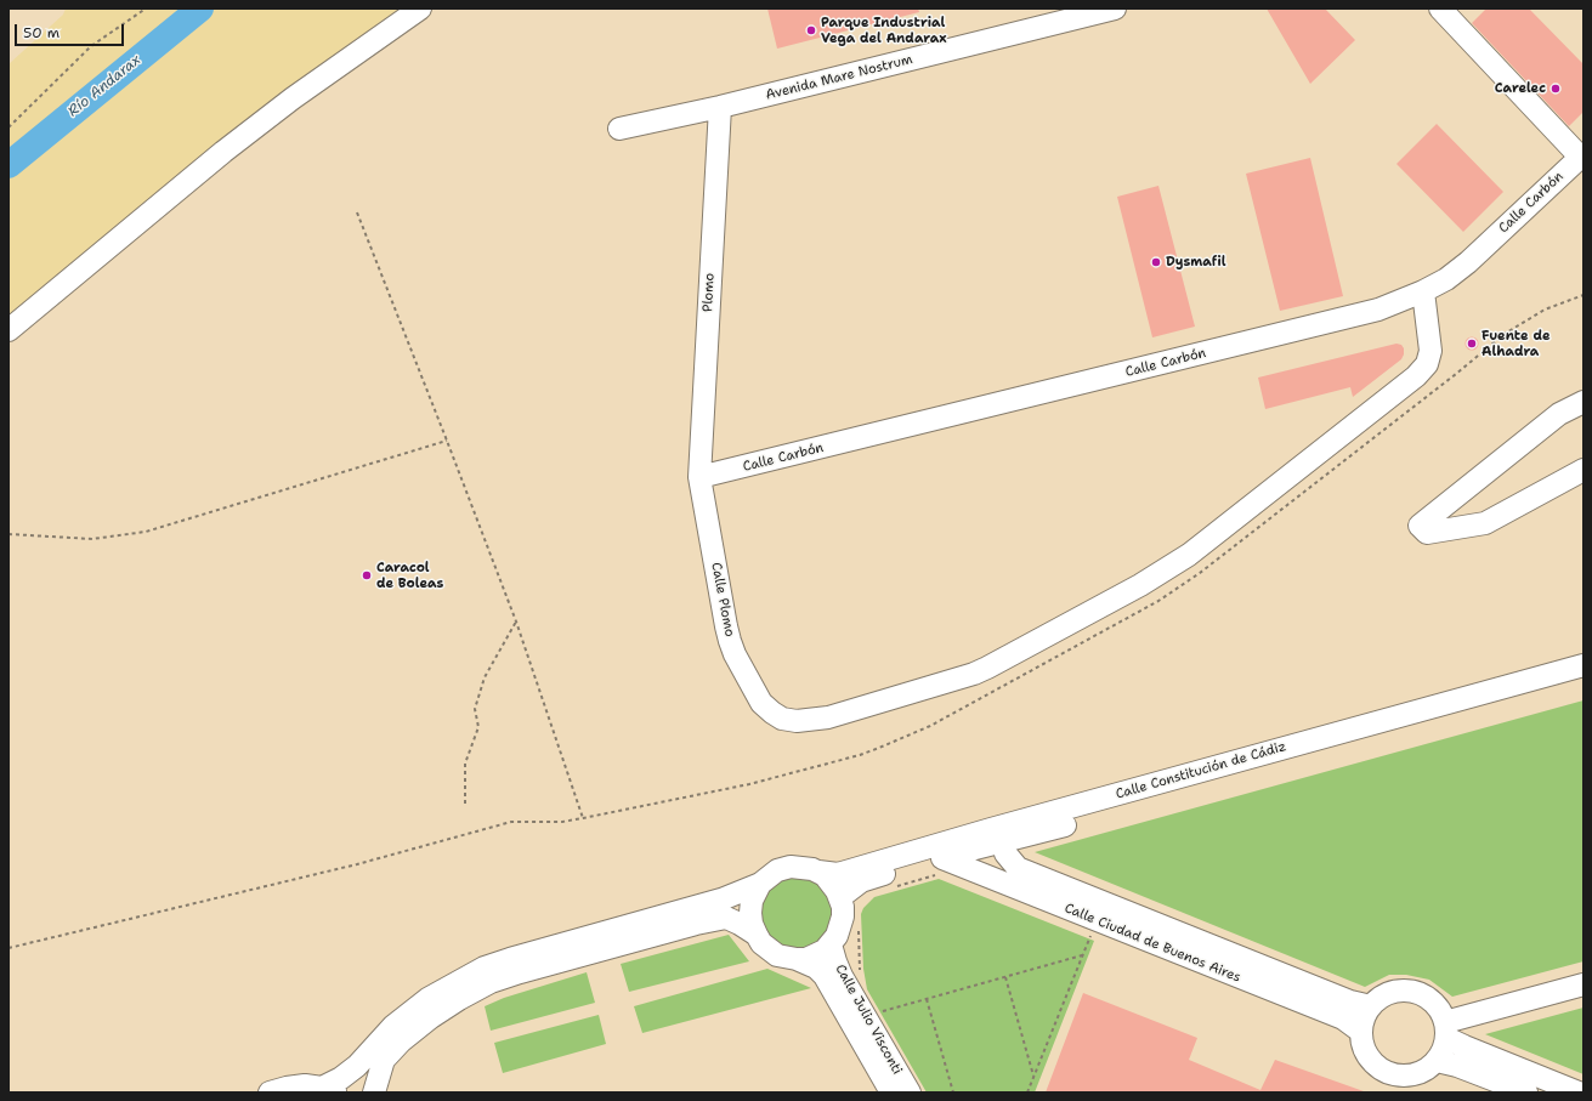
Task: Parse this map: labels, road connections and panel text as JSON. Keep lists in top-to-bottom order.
{
  "streets": {
    "street": [
      "Avenida Mare Nostrum",
      "Calle Carbón",
      "Plomo",
      "Calle Plomo",
      "Calle Constitución de Cádiz",
      "Calle Ciudad de Buenos Aires",
      "Calle Julio Visconti"
    ]
  },
  "crossings": [
    ["Avenida Mare Nostrum", "Plomo"],
    ["Calle Carbón", "Plomo"],
    ["Calle Carbón", "Calle Plomo"],
    ["Plomo", "Calle Plomo"],
    ["Calle Constitución de Cádiz", "Calle Ciudad de Buenos Aires"],
    ["Calle Constitución de Cádiz", "Calle Julio Visconti"]
  ],
  "water": ["Río Andarax"],
  "places": [
    "Parque Industrial Vega del Andarax",
    "Carelec",
    "Dysmafil",
    "Fuente de Alhadra",
    "Caracol de Boleas"
  ],
  "scale_bar": "50 m"
}
